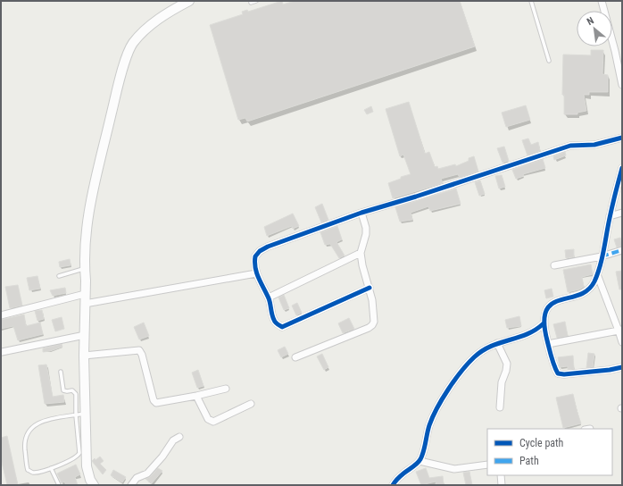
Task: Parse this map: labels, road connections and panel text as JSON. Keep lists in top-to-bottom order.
{
  "legend": ["Cycle path", "Path"],
  "north": "top left"
}
